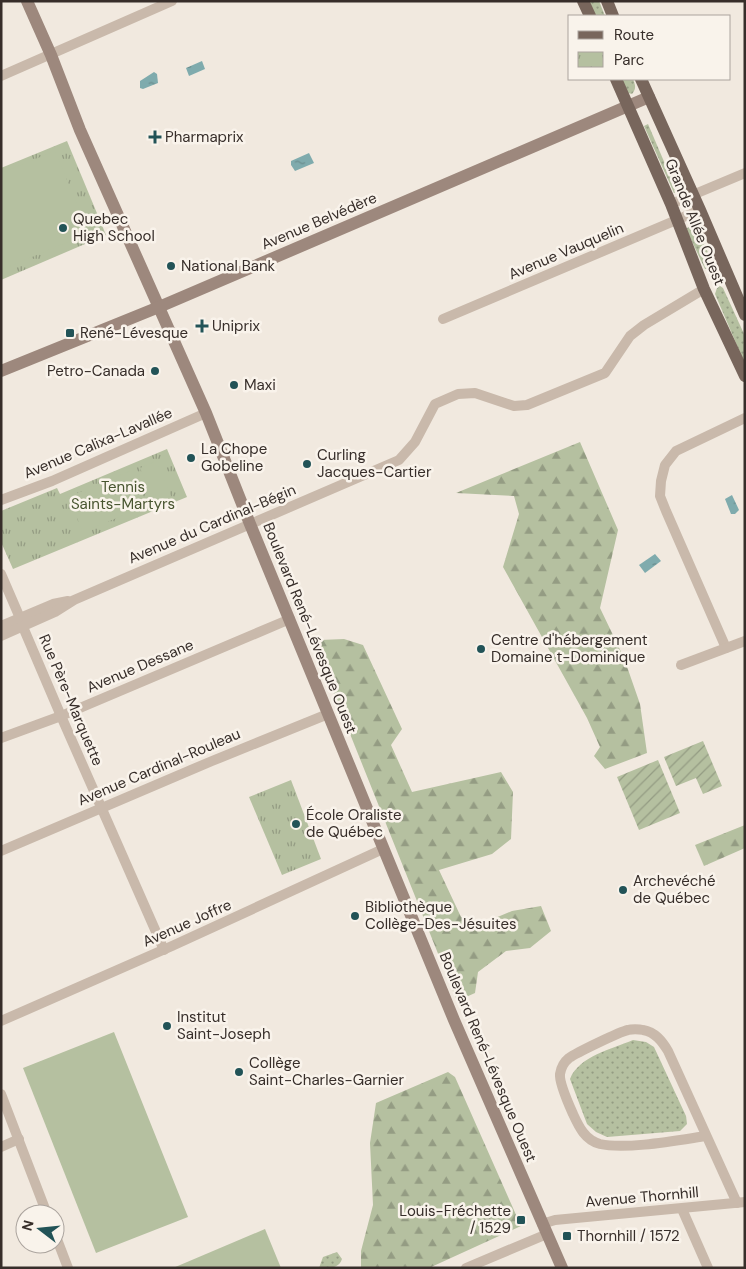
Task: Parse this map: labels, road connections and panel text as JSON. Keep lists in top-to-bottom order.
{
  "streets": {
    "main road": ["Avenue Belvédère", "Grande Allée Ouest", "Boulevard René-Lévesque Ouest"],
    "street": [
      "Avenue Vauquelin",
      "Avenue Calixa-Lavallée",
      "Avenue du Cardinal-Bégin",
      "Avenue Dessane",
      "Rue Père-Marquette",
      "Avenue Cardinal-Rouleau",
      "Avenue Joffre",
      "Avenue Thornhill"
    ]
  },
  "crossings": [
    ["Avenue Belvédère", "Grande Allée Ouest"],
    ["Avenue Belvédère", "Boulevard René-Lévesque Ouest"],
    ["Grande Allée Ouest", "Avenue Vauquelin"],
    ["Grande Allée Ouest", "Avenue du Cardinal-Bégin"],
    ["Avenue Calixa-Lavallée", "Boulevard René-Lévesque Ouest"],
    ["Avenue du Cardinal-Bégin", "Boulevard René-Lévesque Ouest"],
    ["Avenue du Cardinal-Bégin", "Rue Père-Marquette"],
    ["Boulevard René-Lévesque Ouest", "Avenue Dessane"],
    ["Boulevard René-Lévesque Ouest", "Avenue Cardinal-Rouleau"],
    ["Boulevard René-Lévesque Ouest", "Avenue Joffre"],
    ["Boulevard René-Lévesque Ouest", "Avenue Thornhill"],
    ["Avenue Dessane", "Rue Père-Marquette"],
    ["Rue Père-Marquette", "Avenue Cardinal-Rouleau"],
    ["Rue Père-Marquette", "Avenue Joffre"]
  ],
  "parks": ["Tennis Saints-Martyrs"],
  "places": {
    "health": ["Pharmaprix", "Uniprix"],
    "other": [
      "Quebec High School",
      "National Bank",
      "Petro-Canada",
      "Maxi",
      "La Chope Gobeline",
      "Curling Jacques-Cartier",
      "Centre d'hébergement Domaine t-Dominique",
      "École Oraliste de Québec",
      "Archevéché de Québec",
      "Bibliothèque Collège-Des-Jésuites",
      "Institut Saint-Joseph",
      "Collège Saint-Charles-Garnier"
    ],
    "transit": ["René-Lévesque", "Louis-Fréchette / 1529", "Thornhill / 1572"]
  },
  "legend": ["Route", "Parc"],
  "north": "left"
}
